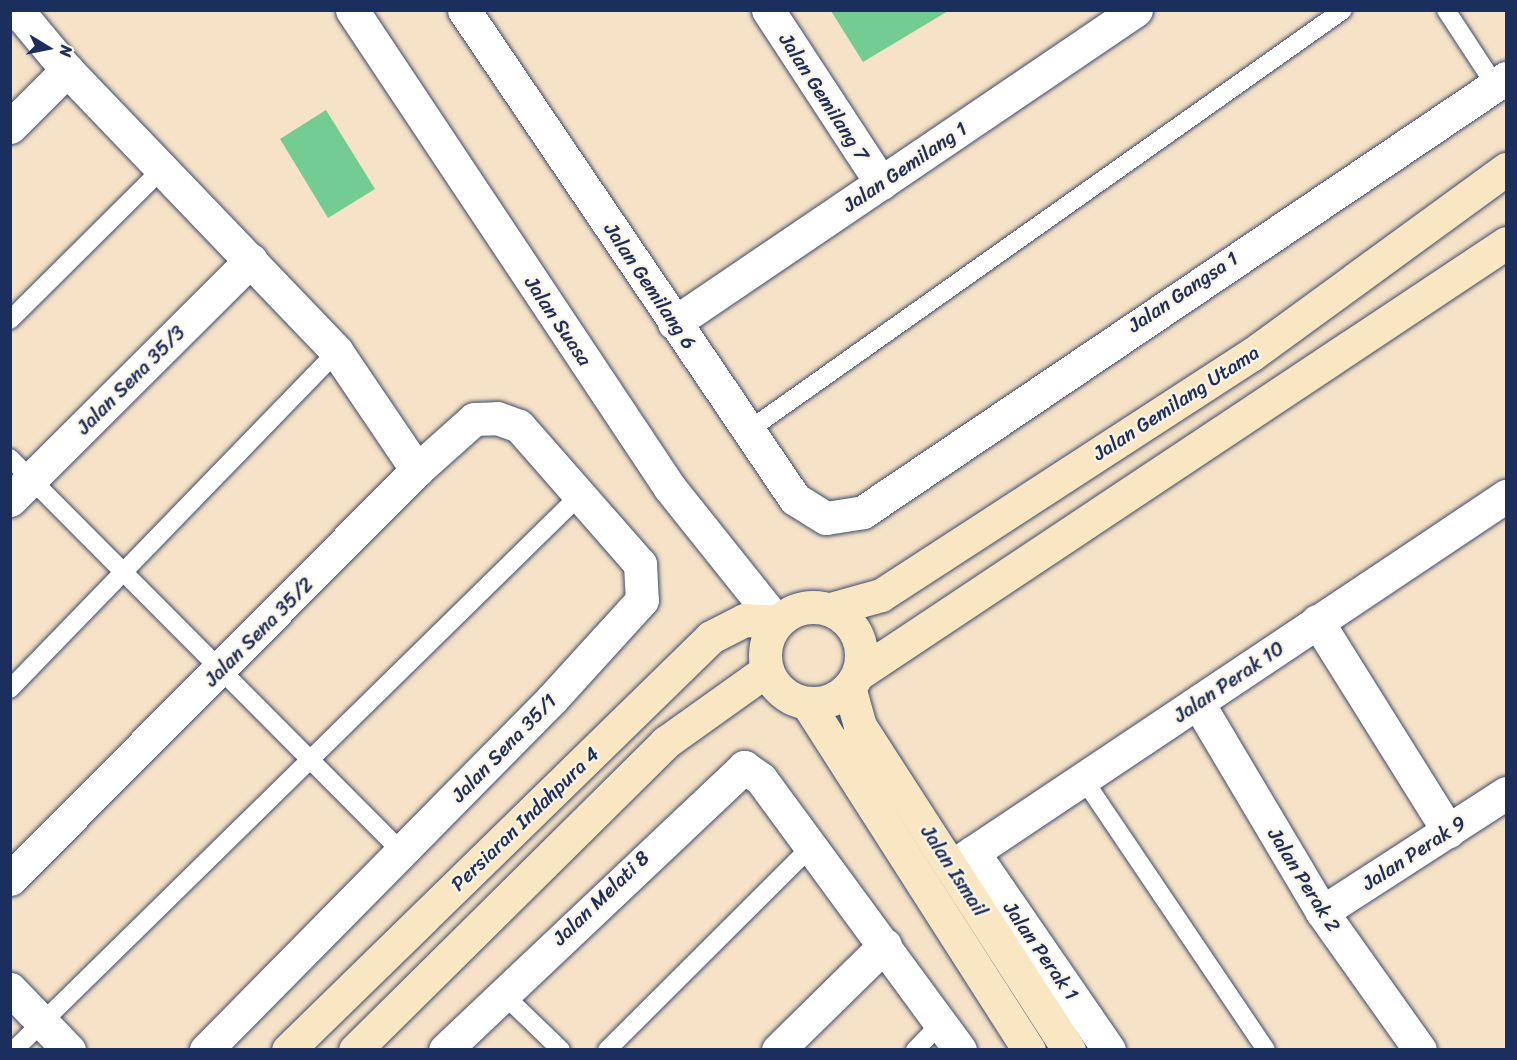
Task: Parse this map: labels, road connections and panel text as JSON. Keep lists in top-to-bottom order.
{
  "streets": {
    "main road": ["Jalan Gemilang Utama", "Persiaran Indahpura 4", "Jalan Ismail"],
    "street": [
      "Jalan Gemilang 7",
      "Jalan Gemilang 1",
      "Jalan Gemilang 6",
      "Jalan Gangsa 1",
      "Jalan Suasa",
      "Jalan Sena 35/3",
      "Jalan Sena 35/2",
      "Jalan Perak 10",
      "Jalan Sena 35/1",
      "Jalan Perak 9",
      "Jalan Perak 2",
      "Jalan Melati 8",
      "Jalan Perak 1"
    ]
  },
  "crossings": [
    ["Jalan Gemilang 7", "Jalan Gemilang 1"],
    ["Jalan Gemilang 1", "Jalan Gemilang 6"],
    ["Jalan Gemilang 6", "Jalan Gangsa 1"],
    ["Jalan Suasa", "Jalan Gemilang Utama"],
    ["Jalan Suasa", "Persiaran Indahpura 4"],
    ["Jalan Suasa", "Jalan Ismail"],
    ["Jalan Gemilang Utama", "Persiaran Indahpura 4"],
    ["Jalan Gemilang Utama", "Jalan Ismail"],
    ["Jalan Sena 35/2", "Jalan Sena 35/1"],
    ["Jalan Perak 10", "Jalan Ismail"],
    ["Jalan Perak 10", "Jalan Perak 2"],
    ["Jalan Perak 10", "Jalan Perak 1"],
    ["Persiaran Indahpura 4", "Jalan Ismail"],
    ["Jalan Perak 9", "Jalan Perak 2"],
    ["Jalan Ismail", "Jalan Perak 1"]
  ],
  "north": "right"
}
